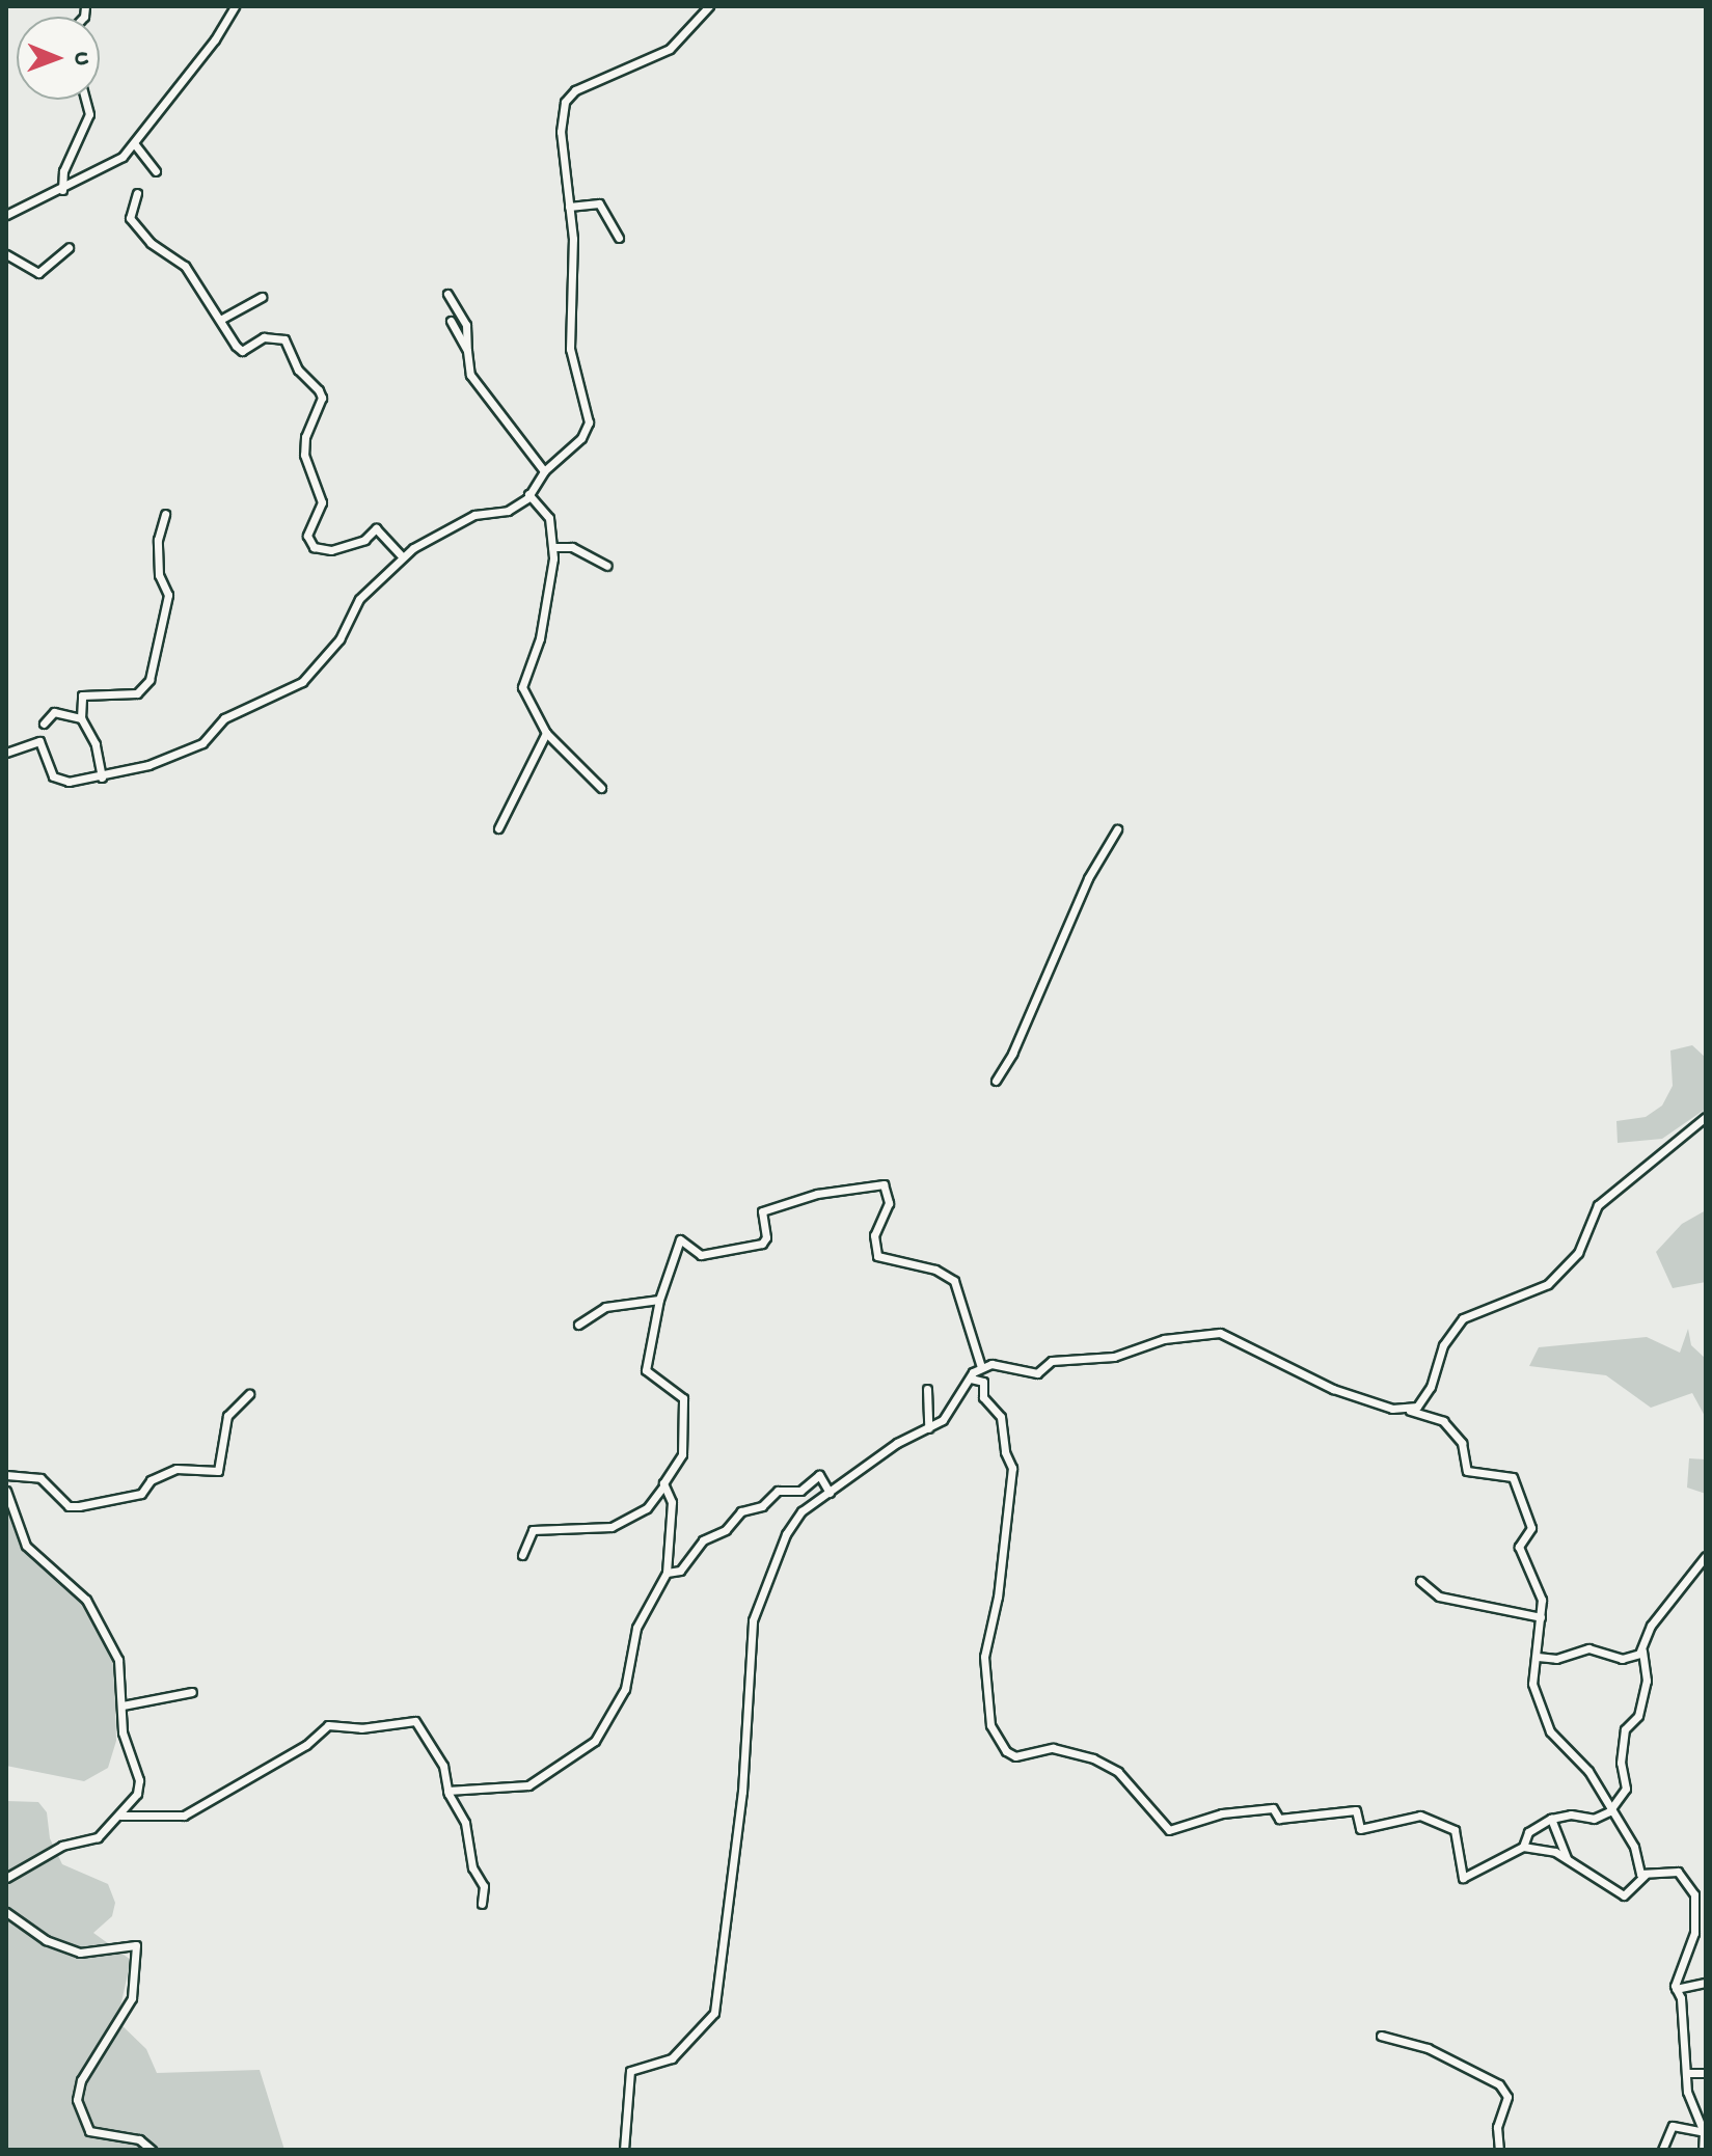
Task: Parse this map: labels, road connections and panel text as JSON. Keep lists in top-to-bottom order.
{
  "north": "right"
}
